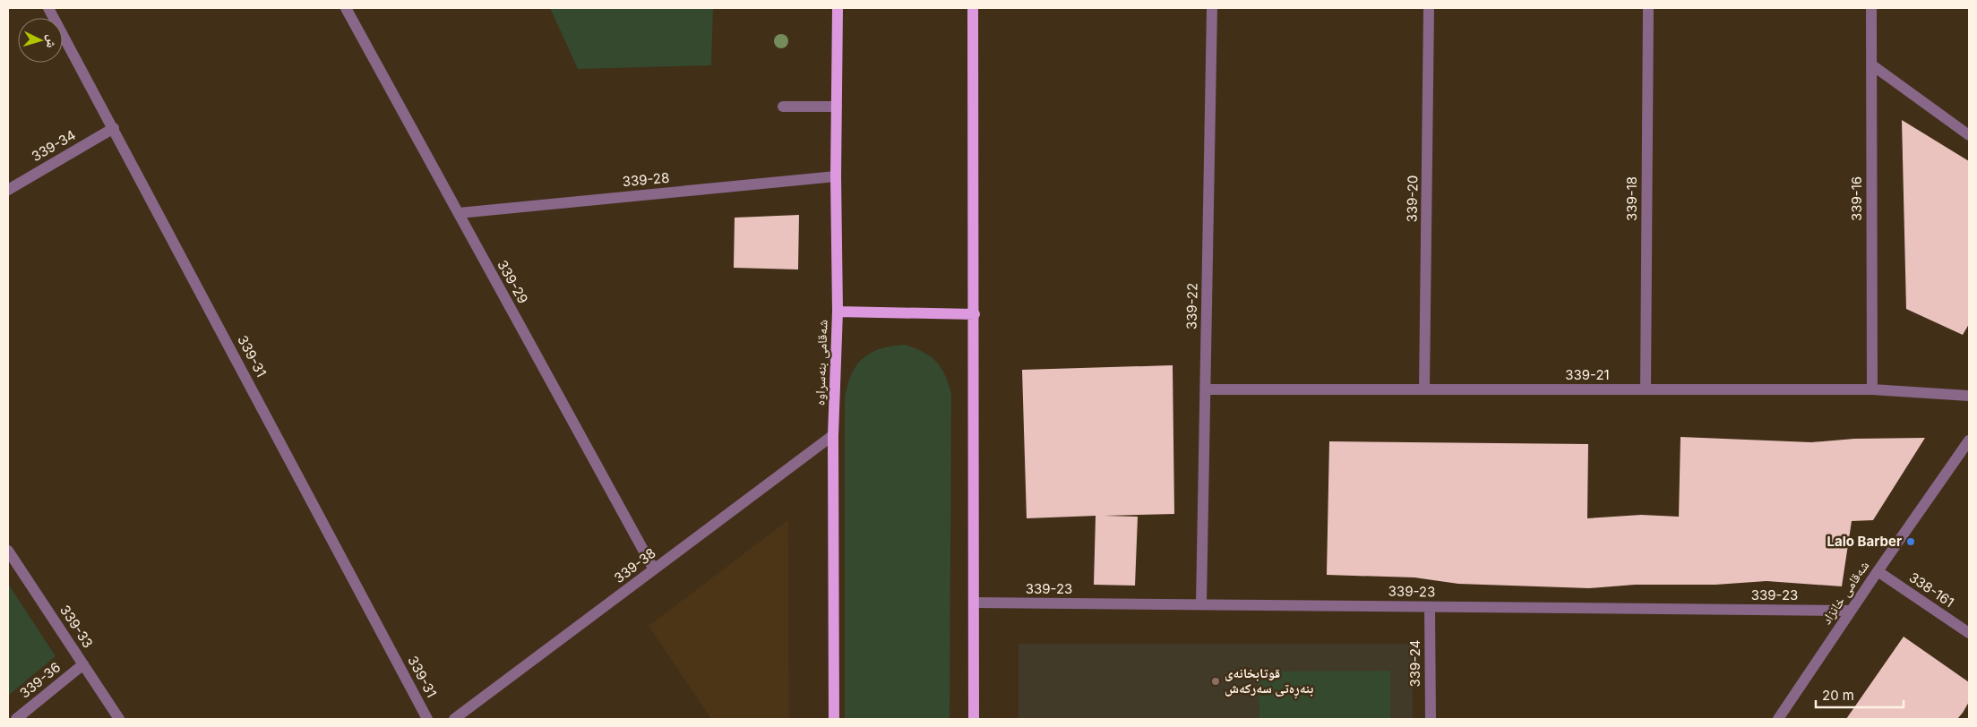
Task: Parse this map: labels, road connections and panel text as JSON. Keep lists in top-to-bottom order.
{
  "streets": {
    "main road": ["شەقامی بنەسراوە"],
    "street": [
      "339-34",
      "339-28",
      "339-20",
      "339-18",
      "339-16",
      "339-29",
      "339-22",
      "339-31",
      "339-21",
      "339-38",
      "339-23",
      "338-161",
      "شەقامی خانزاد",
      "339-33",
      "339-24",
      "339-36"
    ]
  },
  "crossings": [
    ["339-34", "339-31"],
    ["339-28", "339-29"],
    ["339-28", "شەقامی بنەسراوە"],
    ["339-20", "339-21"],
    ["339-18", "339-21"],
    ["339-16", "339-21"],
    ["339-29", "339-38"],
    ["339-22", "339-21"],
    ["339-22", "339-23"],
    ["شەقامی بنەسراوە", "339-38"],
    ["339-23", "شەقامی خانزاد"],
    ["339-23", "339-24"],
    ["338-161", "شەقامی خانزاد"],
    ["339-33", "339-36"]
  ],
  "places": ["Lalo Barber", "قوتابخانەی بنەڕەتی سەرکەش"],
  "scale_bar": "20 m",
  "north": "right"
}
